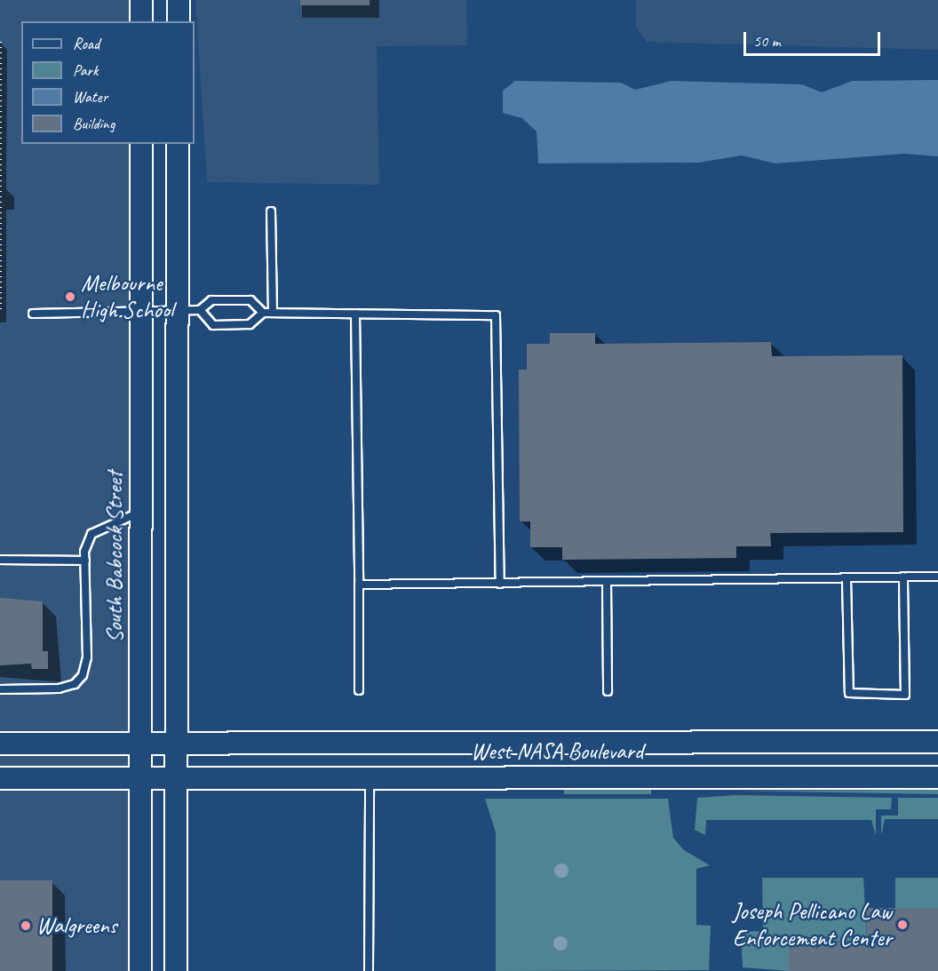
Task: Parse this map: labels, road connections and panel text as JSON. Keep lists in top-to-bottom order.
{
  "streets": {
    "main road": ["South Babcock Street", "West NASA Boulevard"]
  },
  "crossings": [
    ["South Babcock Street", "West NASA Boulevard"]
  ],
  "places": ["Melbourne High School", "Joseph Pellicano Law Enforcement Center", "Walgreens"],
  "legend": [
    "Road",
    "Park",
    "Water",
    "Building"
  ],
  "scale_bar": "50 m"
}
